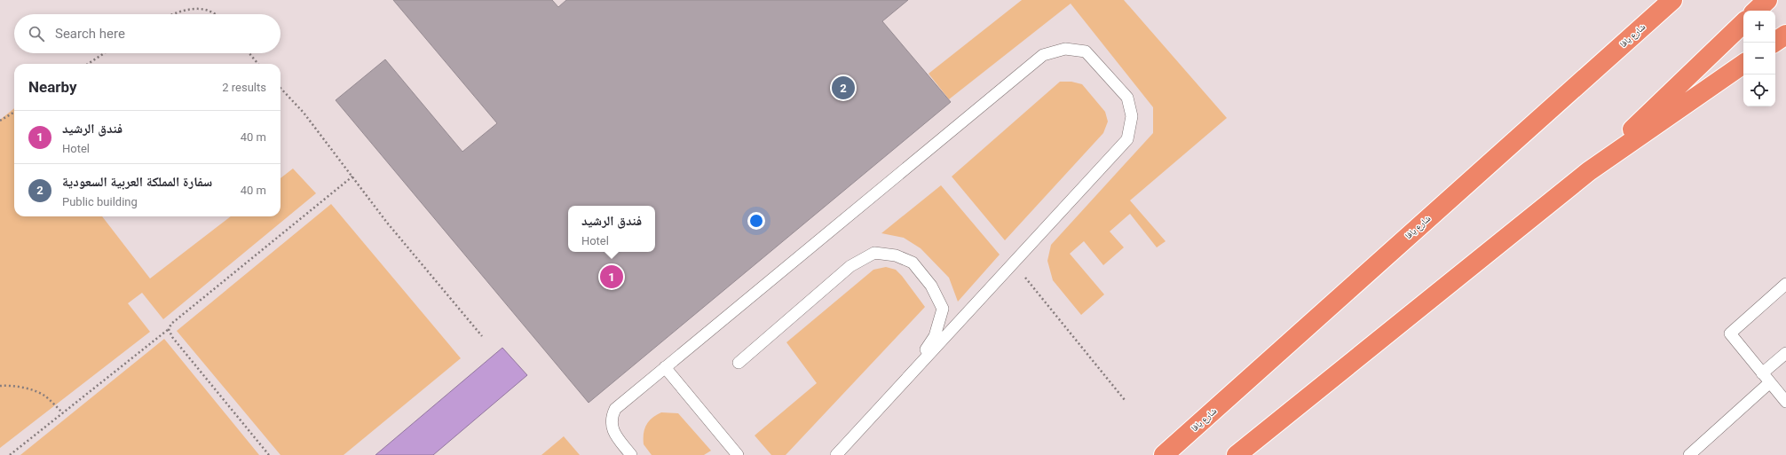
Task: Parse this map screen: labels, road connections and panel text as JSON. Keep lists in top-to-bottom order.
{
  "streets": {
    "highway": ["شارع يافا"]
  },
  "page": {
    "map_buttons": ["+", "−"],
    "search": "Search here",
    "heading": ["Nearby", "2 results"],
    "pins": ["2", "1"],
    "list": [
      {
        "mark": "1",
        "name": "فندق الرشيد",
        "note": "Hotel",
        "value": "40 m"
      },
      {
        "mark": "2",
        "name": "سفارة المملكة العربية السعودية",
        "note": "Public building",
        "value": "40 m"
      }
    ],
    "popup": ["فندق الرشيد", "Hotel"]
  }
}
